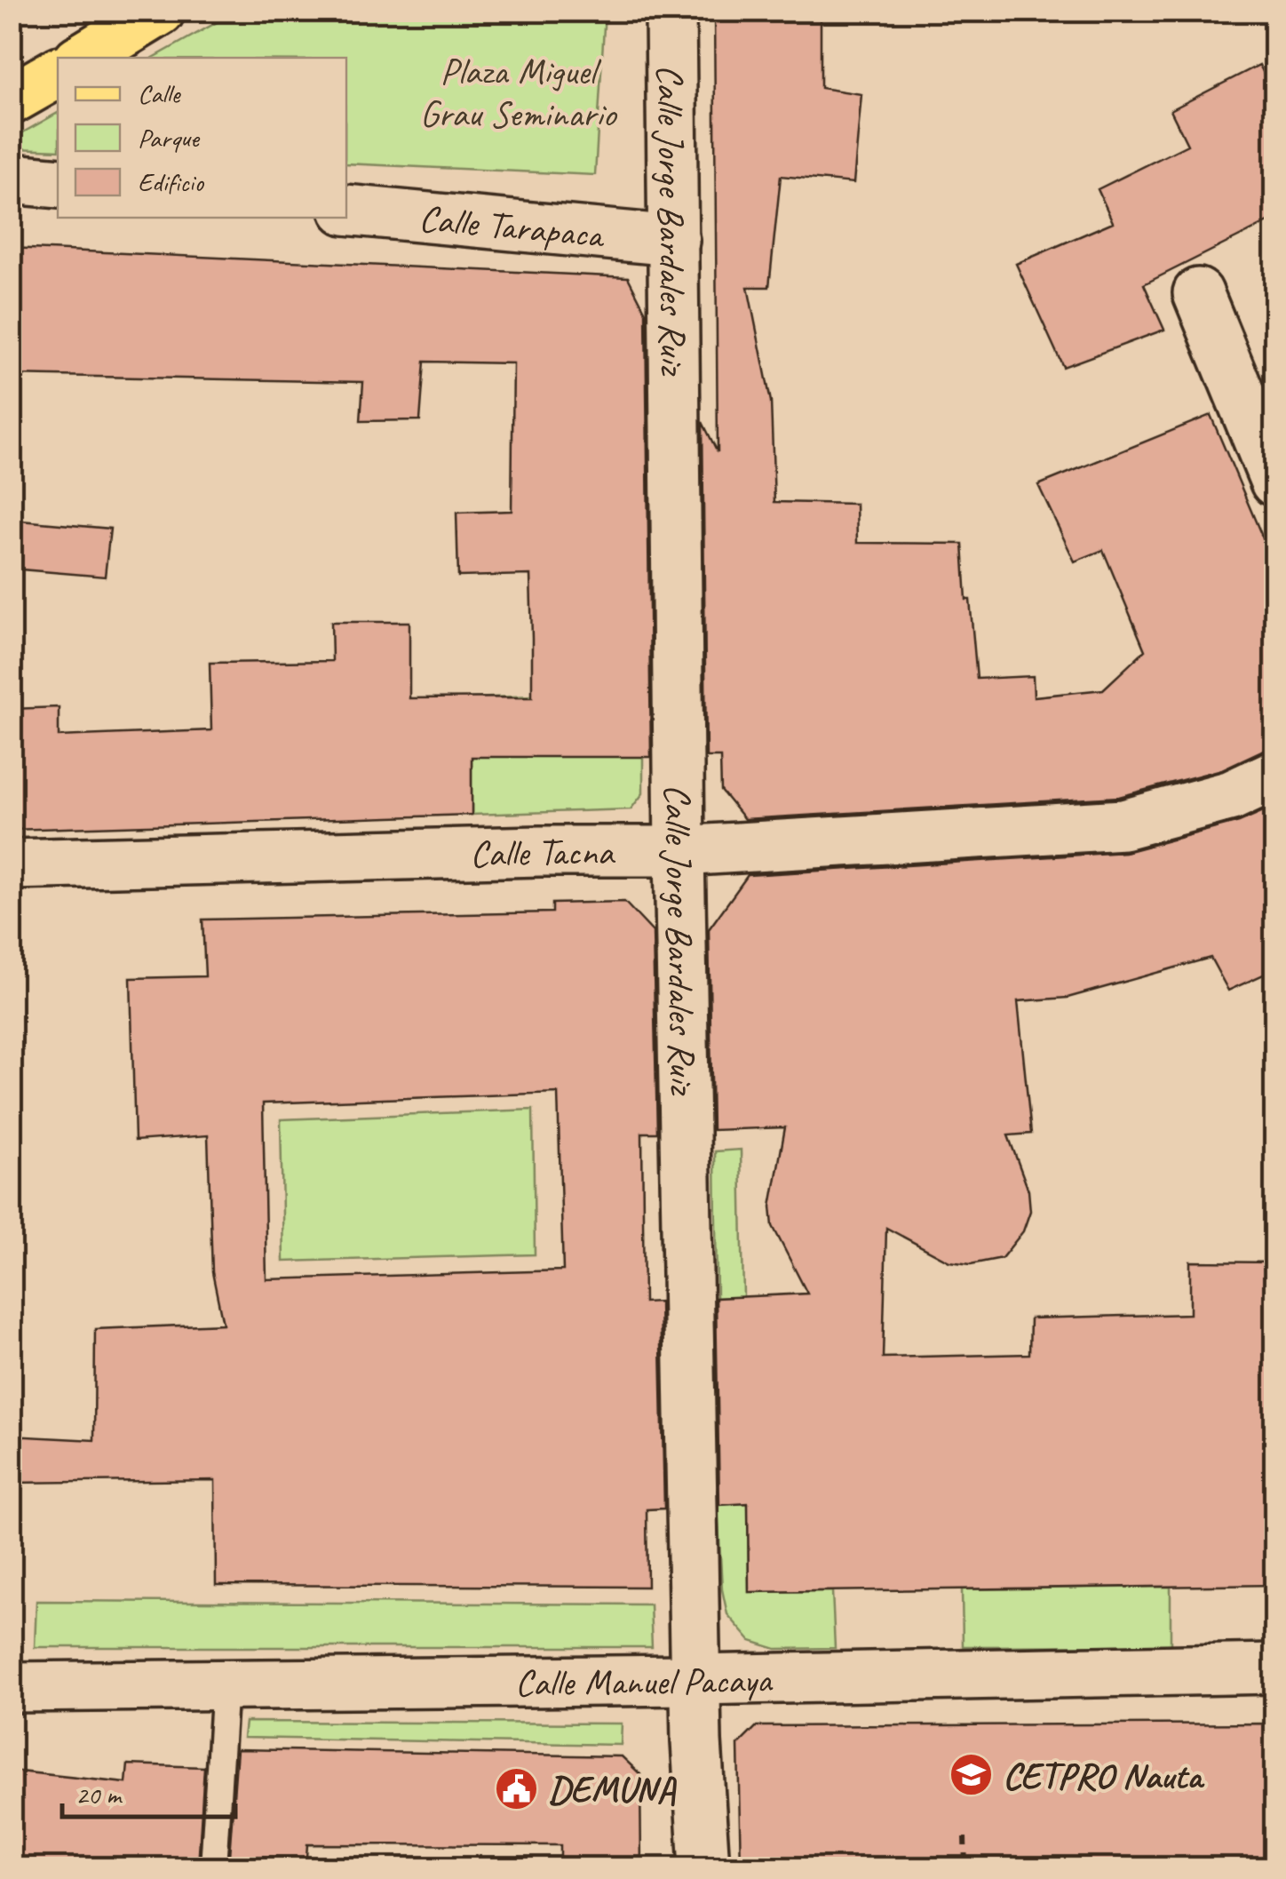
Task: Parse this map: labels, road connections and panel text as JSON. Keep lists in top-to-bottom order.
{
  "streets": {
    "street": [
      "Calle Jorge Bardales Ruiz",
      "Calle Tarapaca",
      "Calle Tacna",
      "Calle Manuel Pacaya"
    ]
  },
  "crossings": [
    ["Calle Jorge Bardales Ruiz", "Calle Tarapaca"],
    ["Calle Jorge Bardales Ruiz", "Calle Tacna"],
    ["Calle Jorge Bardales Ruiz", "Calle Manuel Pacaya"]
  ],
  "parks": ["Plaza Miguel Grau Seminario"],
  "places": {
    "school or university": ["CETPRO Nauta"],
    "public building": ["DEMUNA"]
  },
  "legend": ["Calle", "Parque", "Edificio"],
  "scale_bar": "20 m"
}
